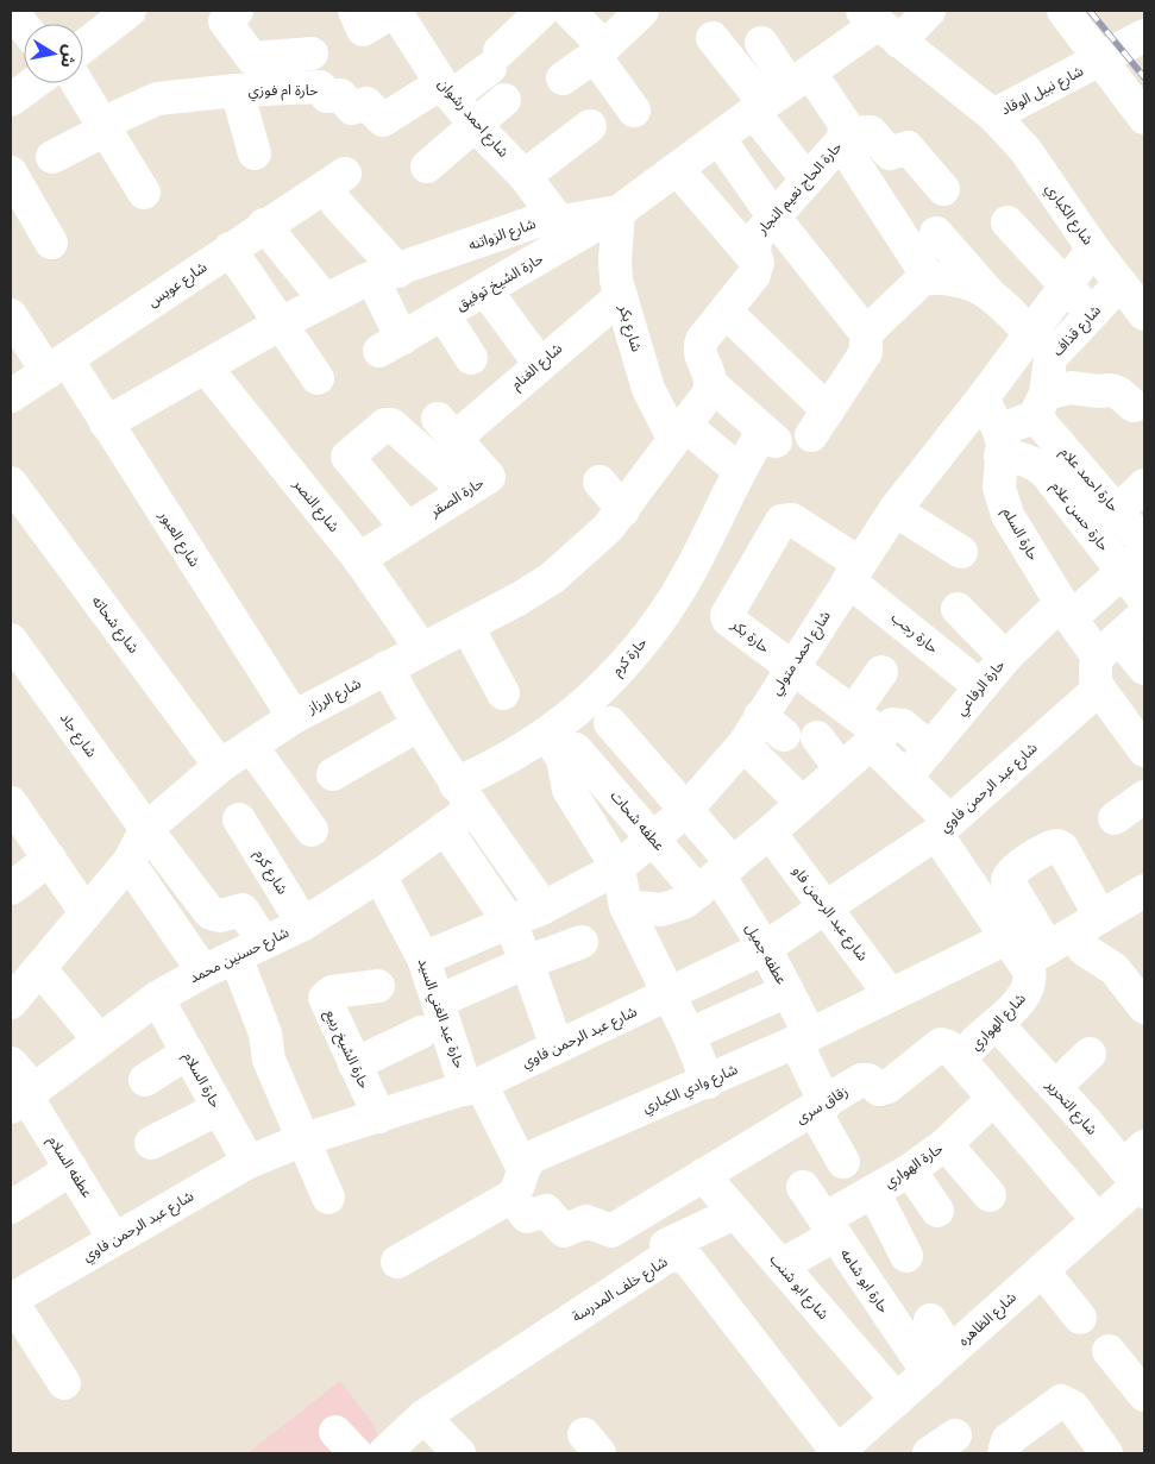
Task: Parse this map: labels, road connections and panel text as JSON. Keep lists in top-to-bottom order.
{
  "streets": {
    "street": [
      "حارة ام فوزي",
      "شارع نبيل الوقاد",
      "شارع احمد رشوان",
      "حارة الحاج نعيم النجار",
      "شارع الكباري",
      "شارع الزواتنه",
      "حارة الشيخ توفيق",
      "شارع عويس",
      "شارع بكر",
      "شارع قذاف",
      "شارع الغنام",
      "حارة احمد علام",
      "حارة الصقر",
      "شارع النصر",
      "حارة حسن علام",
      "حارة السلم",
      "شارع العبور",
      "شارع شحاته",
      "حارة رجب",
      "حارة بكر",
      "شارع احمد متولي",
      "حارة كرم",
      "حارة الرفاعي",
      "شارع الرزاز",
      "شارع جاد",
      "شارع عبد الرحمن فاوي",
      "عطفه شحات",
      "شارع كرم",
      "شارع عبد الرحمن فاو",
      "عطفه جميل",
      "شارع حسنين محمد",
      "حارة عبد الغني السيد",
      "شارع الهواري",
      "حارة الشيخ ربيع",
      "حارة السلام",
      "شارع وادي الكباري",
      "زقاق سرى",
      "شارع التحرير",
      "حارة الهواري",
      "عطفه السلام",
      "حارة ابو شامه",
      "شارع ابو شنب",
      "شارع خلف المدرسة",
      "شارع الظاهره"
    ]
  },
  "crossings": [
    ["حارة ام فوزي", "شارع احمد رشوان"],
    ["شارع نبيل الوقاد", "شارع الكباري"],
    ["شارع نبيل الوقاد", "شارع الزواتنه"],
    ["شارع احمد رشوان", "شارع الزواتنه"],
    ["حارة الحاج نعيم النجار", "شارع الزواتنه"],
    ["شارع الكباري", "شارع قذاف"],
    ["شارع الكباري", "شارع احمد متولي"],
    ["شارع الزواتنه", "حارة الشيخ توفيق"],
    ["شارع الزواتنه", "شارع عويس"],
    ["شارع الزواتنه", "شارع بكر"],
    ["شارع الزواتنه", "شارع النصر"],
    ["شارع الزواتنه", "شارع العبور"],
    ["حارة الشيخ توفيق", "شارع عويس"],
    ["حارة الشيخ توفيق", "شارع بكر"],
    ["شارع عويس", "شارع العبور"],
    ["شارع بكر", "شارع الغنام"],
    ["شارع بكر", "شارع الرزاز"],
    ["شارع قذاف", "حارة احمد علام"],
    ["شارع الغنام", "حارة الصقر"],
    ["حارة الصقر", "شارع النصر"],
    ["شارع النصر", "شارع الرزاز"],
    ["حارة حسن علام", "حارة السلم"],
    ["حارة حسن علام", "حارة الرفاعي"],
    ["حارة السلم", "شارع احمد متولي"],
    ["حارة السلم", "حارة الرفاعي"],
    ["شارع العبور", "شارع الرزاز"],
    ["شارع شحاته", "شارع الرزاز"],
    ["حارة رجب", "حارة بكر"],
    ["حارة رجب", "شارع احمد متولي"],
    ["حارة رجب", "حارة الرفاعي"],
    ["حارة بكر", "شارع احمد متولي"],
    ["حارة بكر", "حارة الرفاعي"],
    ["حارة بكر", "شارع الهواري"],
    ["شارع احمد متولي", "عطفه شحات"],
    ["شارع احمد متولي", "حارة عبد الغني السيد"],
    ["حارة كرم", "شارع حسنين محمد"],
    ["حارة الرفاعي", "شارع الهواري"],
    ["شارع الرزاز", "شارع جاد"],
    ["شارع جاد", "شارع حسنين محمد"],
    ["شارع عبد الرحمن فاوي", "شارع عبد الرحمن فاو"],
    ["شارع عبد الرحمن فاوي", "عطفه جميل"],
    ["شارع عبد الرحمن فاوي", "حارة عبد الغني السيد"],
    ["شارع عبد الرحمن فاوي", "شارع الهواري"],
    ["شارع عبد الرحمن فاوي", "حارة الشيخ ربيع"],
    ["شارع عبد الرحمن فاوي", "حارة السلام"],
    ["شارع عبد الرحمن فاوي", "عطفه السلام"],
    ["عطفه شحات", "عطفه جميل"],
    ["شارع كرم", "شارع حسنين محمد"],
    ["شارع عبد الرحمن فاو", "شارع وادي الكباري"],
    ["عطفه جميل", "شارع وادي الكباري"],
    ["عطفه جميل", "زقاق سرى"],
    ["شارع حسنين محمد", "حارة عبد الغني السيد"],
    ["شارع حسنين محمد", "حارة السلام"],
    ["شارع حسنين محمد", "عطفه السلام"],
    ["حارة عبد الغني السيد", "شارع وادي الكباري"],
    ["حارة عبد الغني السيد", "زقاق سرى"],
    ["شارع الهواري", "شارع وادي الكباري"],
    ["شارع الهواري", "زقاق سرى"],
    ["شارع الهواري", "شارع التحرير"],
    ["شارع الهواري", "حارة الهواري"],
    ["شارع الهواري", "شارع الظاهره"],
    ["شارع وادي الكباري", "زقاق سرى"],
    ["زقاق سرى", "شارع ابو شنب"],
    ["شارع التحرير", "شارع الظاهره"],
    ["حارة الهواري", "حارة ابو شامه"],
    ["حارة الهواري", "شارع ابو شنب"],
    ["حارة ابو شامه", "شارع الظاهره"],
    ["شارع ابو شنب", "شارع الظاهره"],
    ["شارع خلف المدرسة", "شارع الظاهره"]
  ],
  "north": "right"
}
